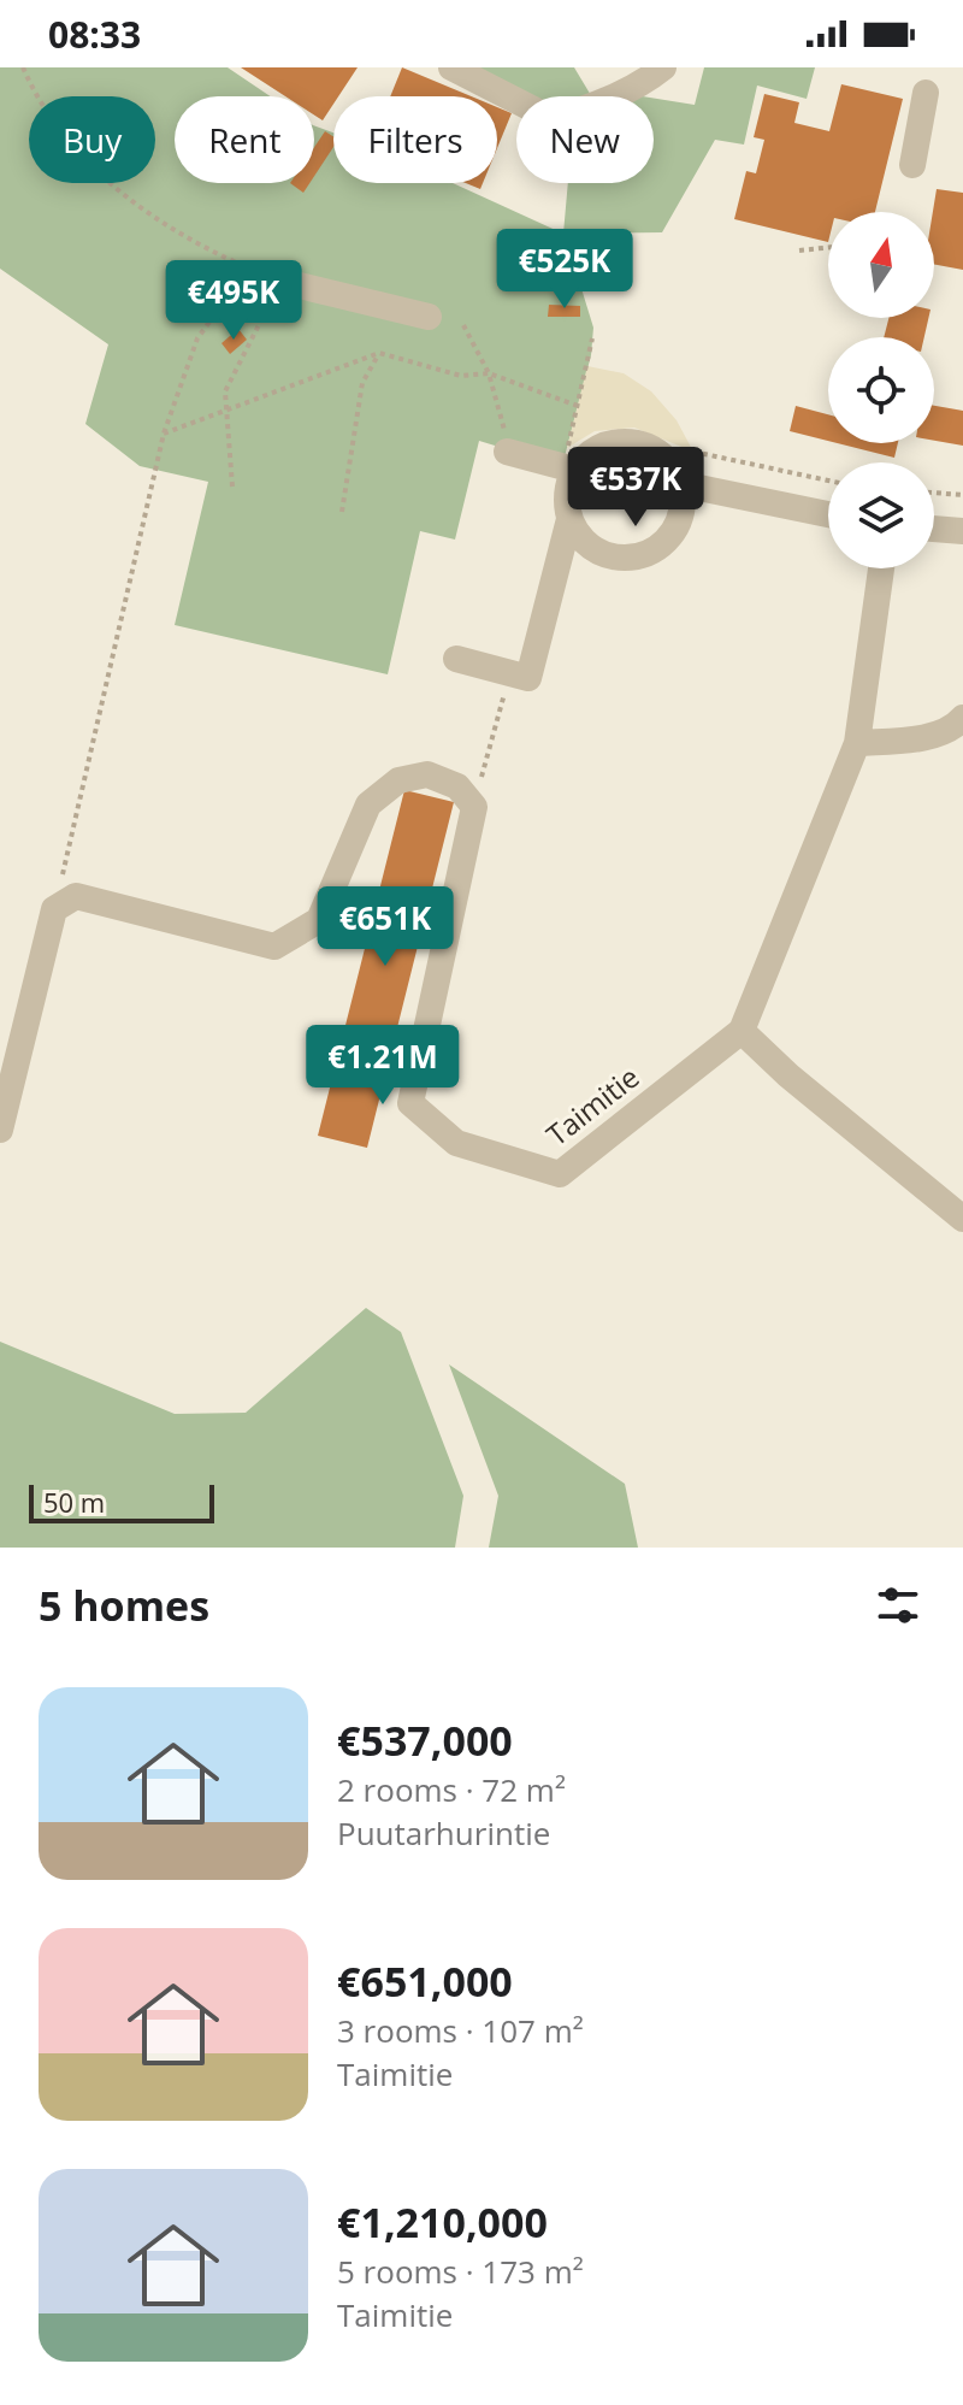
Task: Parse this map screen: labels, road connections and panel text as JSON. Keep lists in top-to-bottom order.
{
  "streets": {
    "street": ["Taimitie"]
  },
  "scale_bar": "50 m",
  "north": "top",
  "page": {
    "status": "08:33",
    "chip": [
      "Buy",
      "Rent",
      "Filters",
      "New"
    ],
    "price": [
      "€525K",
      "€495K",
      "€537K",
      "€651K",
      "€1.21M"
    ],
    "scale": "50 m",
    "heading": "5 homes",
    "list": [
      {
        "name": "€537,000",
        "note": "2 rooms · 72 m² · Puutarhurintie"
      },
      {
        "name": "€651,000",
        "note": "3 rooms · 107 m² · Taimitie"
      },
      {
        "name": "€1,210,000",
        "note": "5 rooms · 173 m² · Taimitie"
      }
    ]
  }
}
